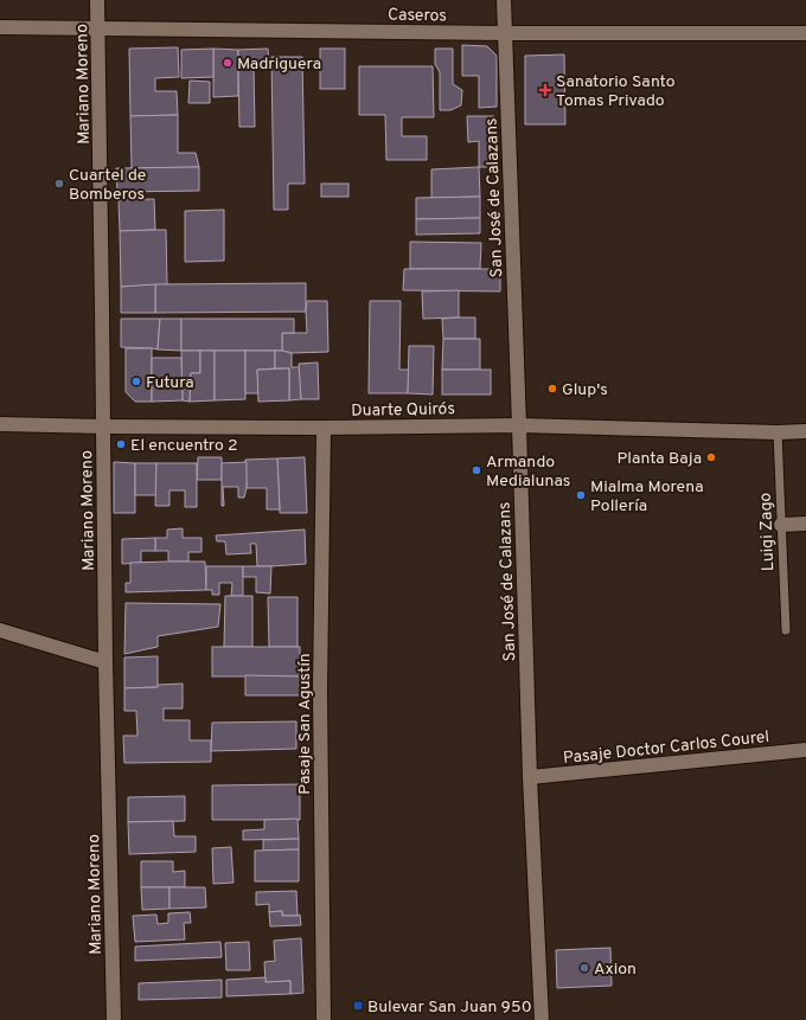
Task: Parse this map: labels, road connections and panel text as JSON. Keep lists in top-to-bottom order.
{
  "streets": {
    "street": [
      "Caseros",
      "Mariano Moreno",
      "San José de Calazans",
      "Duarte Quirós",
      "Pasaje San Agustín",
      "Pasaje Doctor Carlos Courel"
    ],
    "lane": ["Luigi Zago"]
  },
  "crossings": [
    ["Caseros", "Mariano Moreno"],
    ["Caseros", "San José de Calazans"],
    ["Mariano Moreno", "Duarte Quirós"],
    ["San José de Calazans", "Duarte Quirós"],
    ["San José de Calazans", "Pasaje Doctor Carlos Courel"],
    ["Duarte Quirós", "Luigi Zago"],
    ["Duarte Quirós", "Pasaje San Agustín"]
  ],
  "places": {
    "other": [
      "Madriguera",
      "Cuartel de Bomberos",
      "Futura",
      "Glup's",
      "El encuentro 2",
      "Planta Baja",
      "Armando Medialunas",
      "Mialma Morena Pollería",
      "Axion"
    ],
    "health": ["Sanatorio Santo Tomas Privado"],
    "transit": ["Bulevar San Juan 950"]
  }
}
